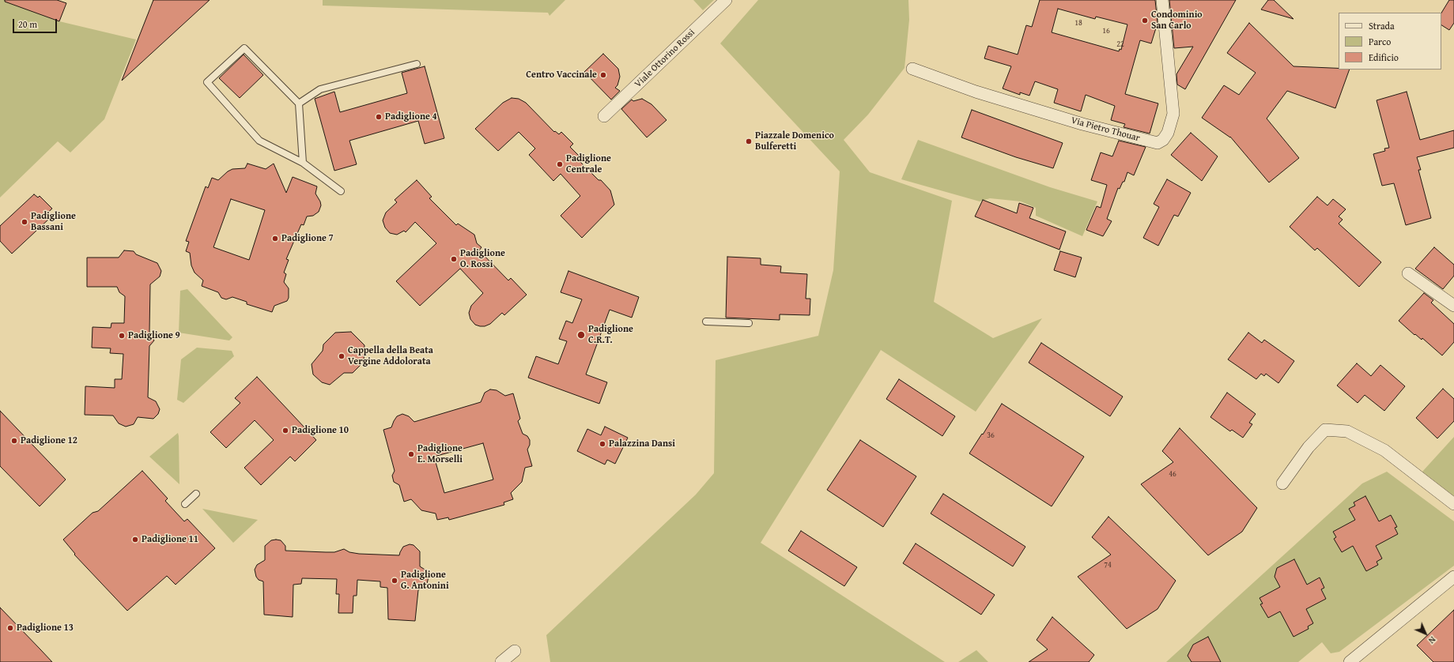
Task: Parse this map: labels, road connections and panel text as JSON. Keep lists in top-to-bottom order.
{
  "streets": {
    "street": ["Viale Ottorino Rossi", "Via Pietro Thouar"]
  },
  "places": [
    "Condominio San Carlo",
    "Centro Vaccinale",
    "Padiglione 4",
    "Piazzale Domenico Bulferetti",
    "Padiglione Centrale",
    "Padiglione Bassani",
    "Padiglione 7",
    "Padiglione O. Rossi",
    "Padiglione C.R.T.",
    "Padiglione 9",
    "Cappella della Beata Vergine Addolorata",
    "Padiglione 10",
    "Padiglione 12",
    "Palazzina Dansi",
    "Padiglione E. Morselli",
    "Padiglione 11",
    "Padiglione G. Antonini",
    "Padiglione 13"
  ],
  "house_numbers": [
    "18",
    "16",
    "22",
    "36",
    "46",
    "74"
  ],
  "legend": ["Strada", "Parco", "Edificio"],
  "scale_bar": "20 m",
  "north": "bottom right"
}
